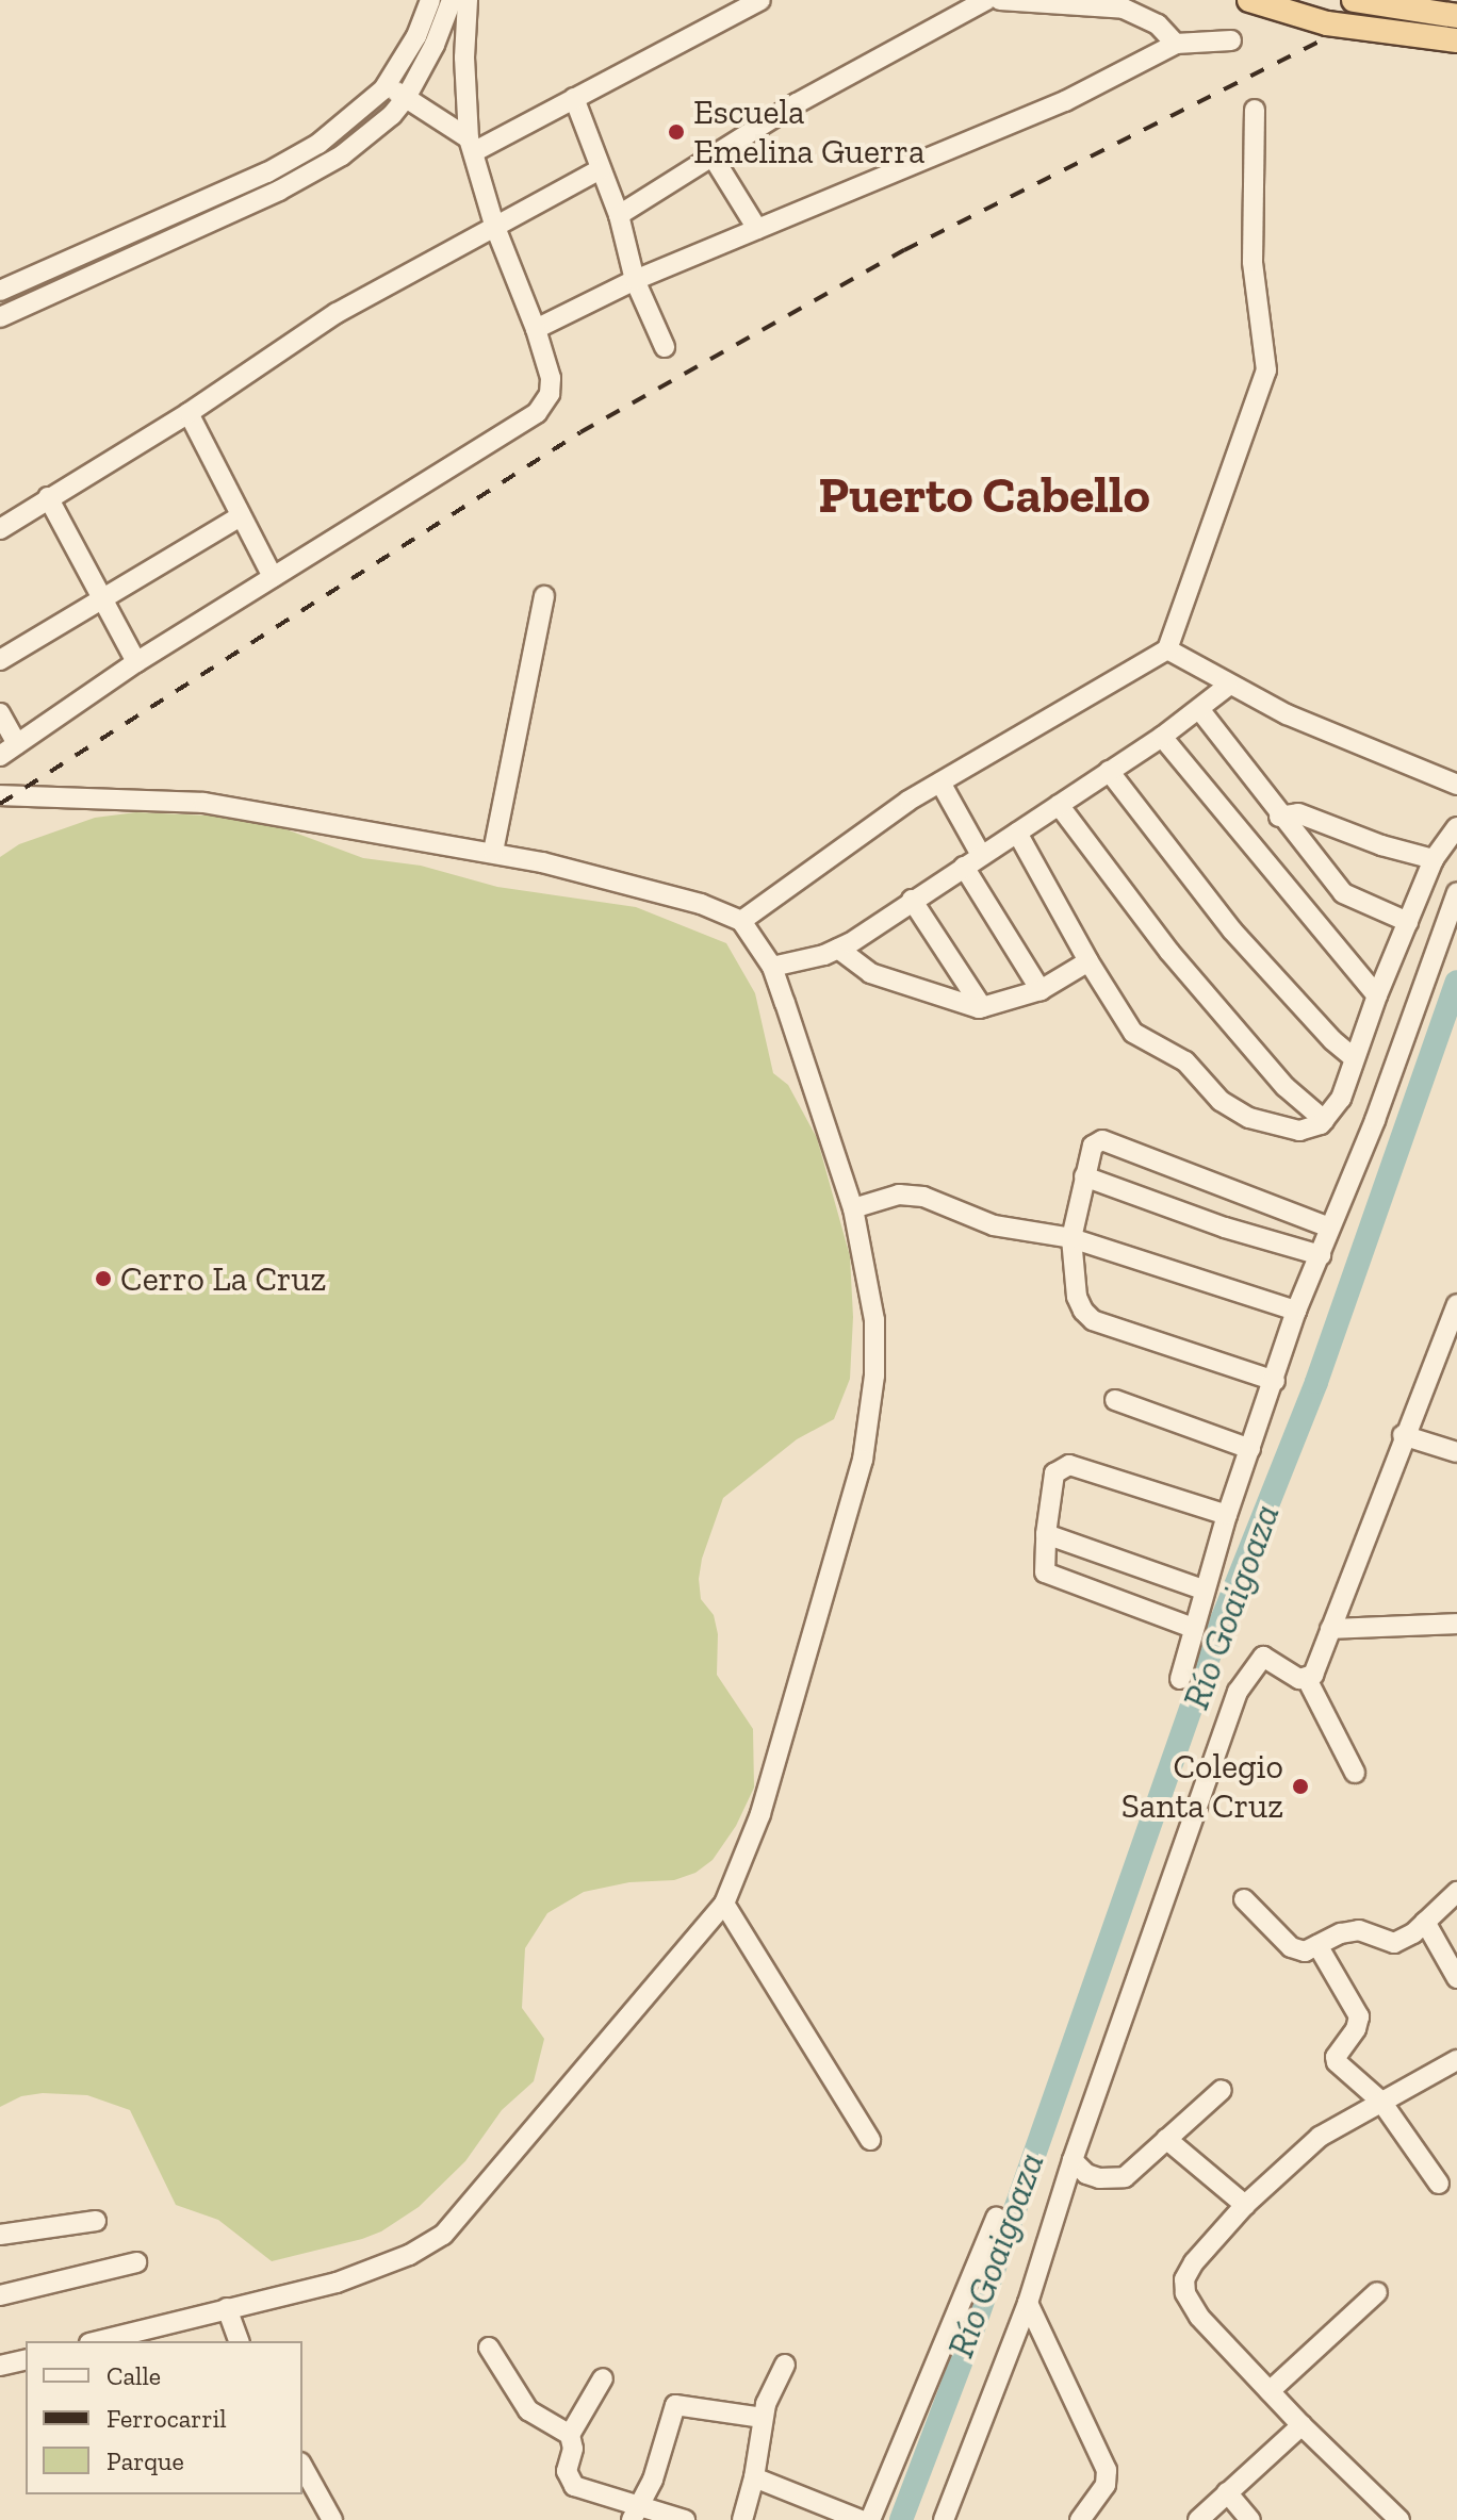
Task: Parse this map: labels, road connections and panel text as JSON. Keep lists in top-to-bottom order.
{
  "districts": ["Puerto Cabello"],
  "water": ["Río Goaigoaza"],
  "places": ["Escuela Emelina Guerra", "Cerro La Cruz", "Colegio Santa Cruz"],
  "legend": ["Calle", "Ferrocarril", "Parque"]
}
